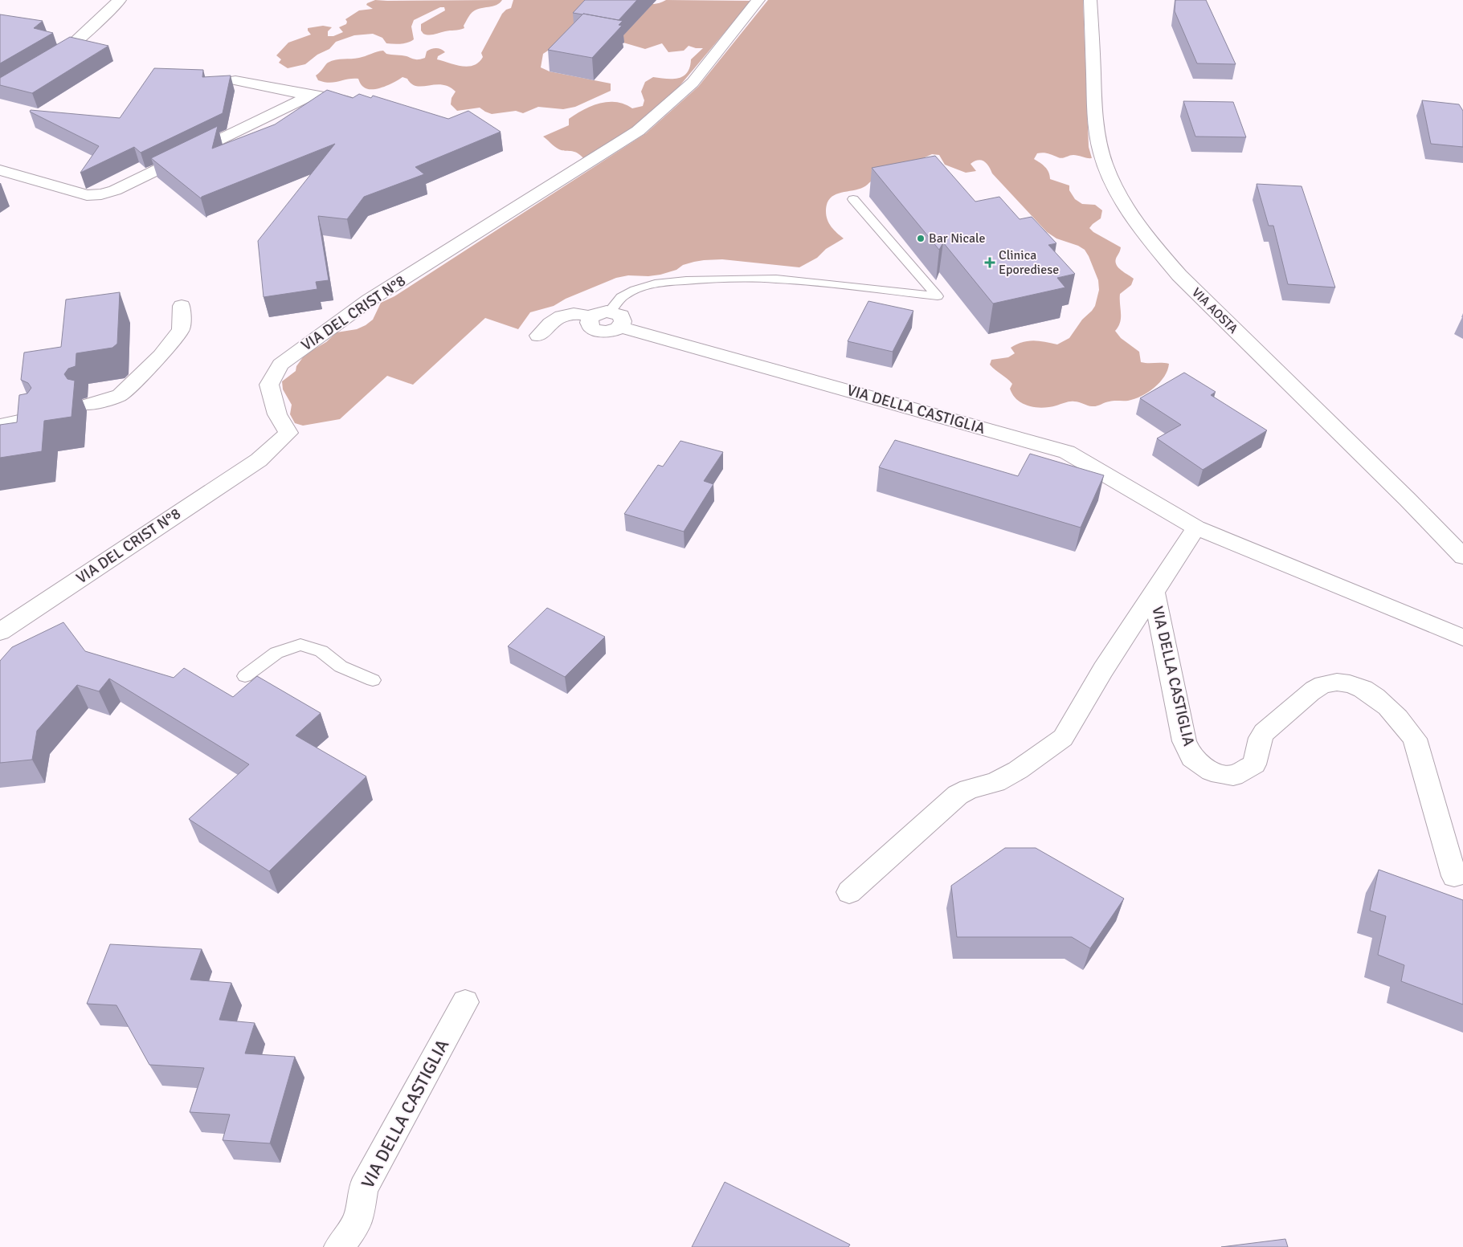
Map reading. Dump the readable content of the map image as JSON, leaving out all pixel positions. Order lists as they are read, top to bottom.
{
  "streets": {
    "street": ["VIA AOSTA", "VIA DEL CRIST N°8", "VIA DELLA CASTIGLIA"]
  },
  "places": {
    "other": ["Bar Nicale"],
    "health": ["Clinica Eporediese"]
  }
}
